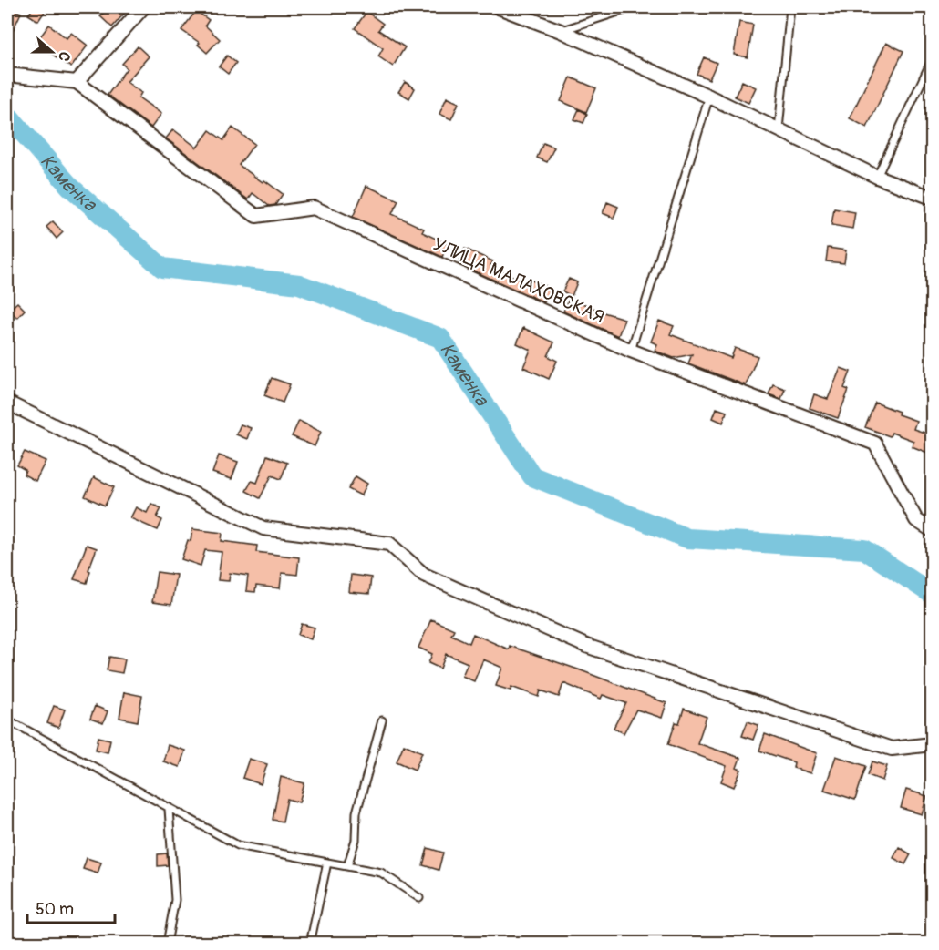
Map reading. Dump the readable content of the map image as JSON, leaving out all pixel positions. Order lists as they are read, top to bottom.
{
  "streets": {
    "street": ["УЛИЦА МАЛАХОВСКАЯ"]
  },
  "water": ["Каменка"],
  "scale_bar": "50 m",
  "north": "right"
}
